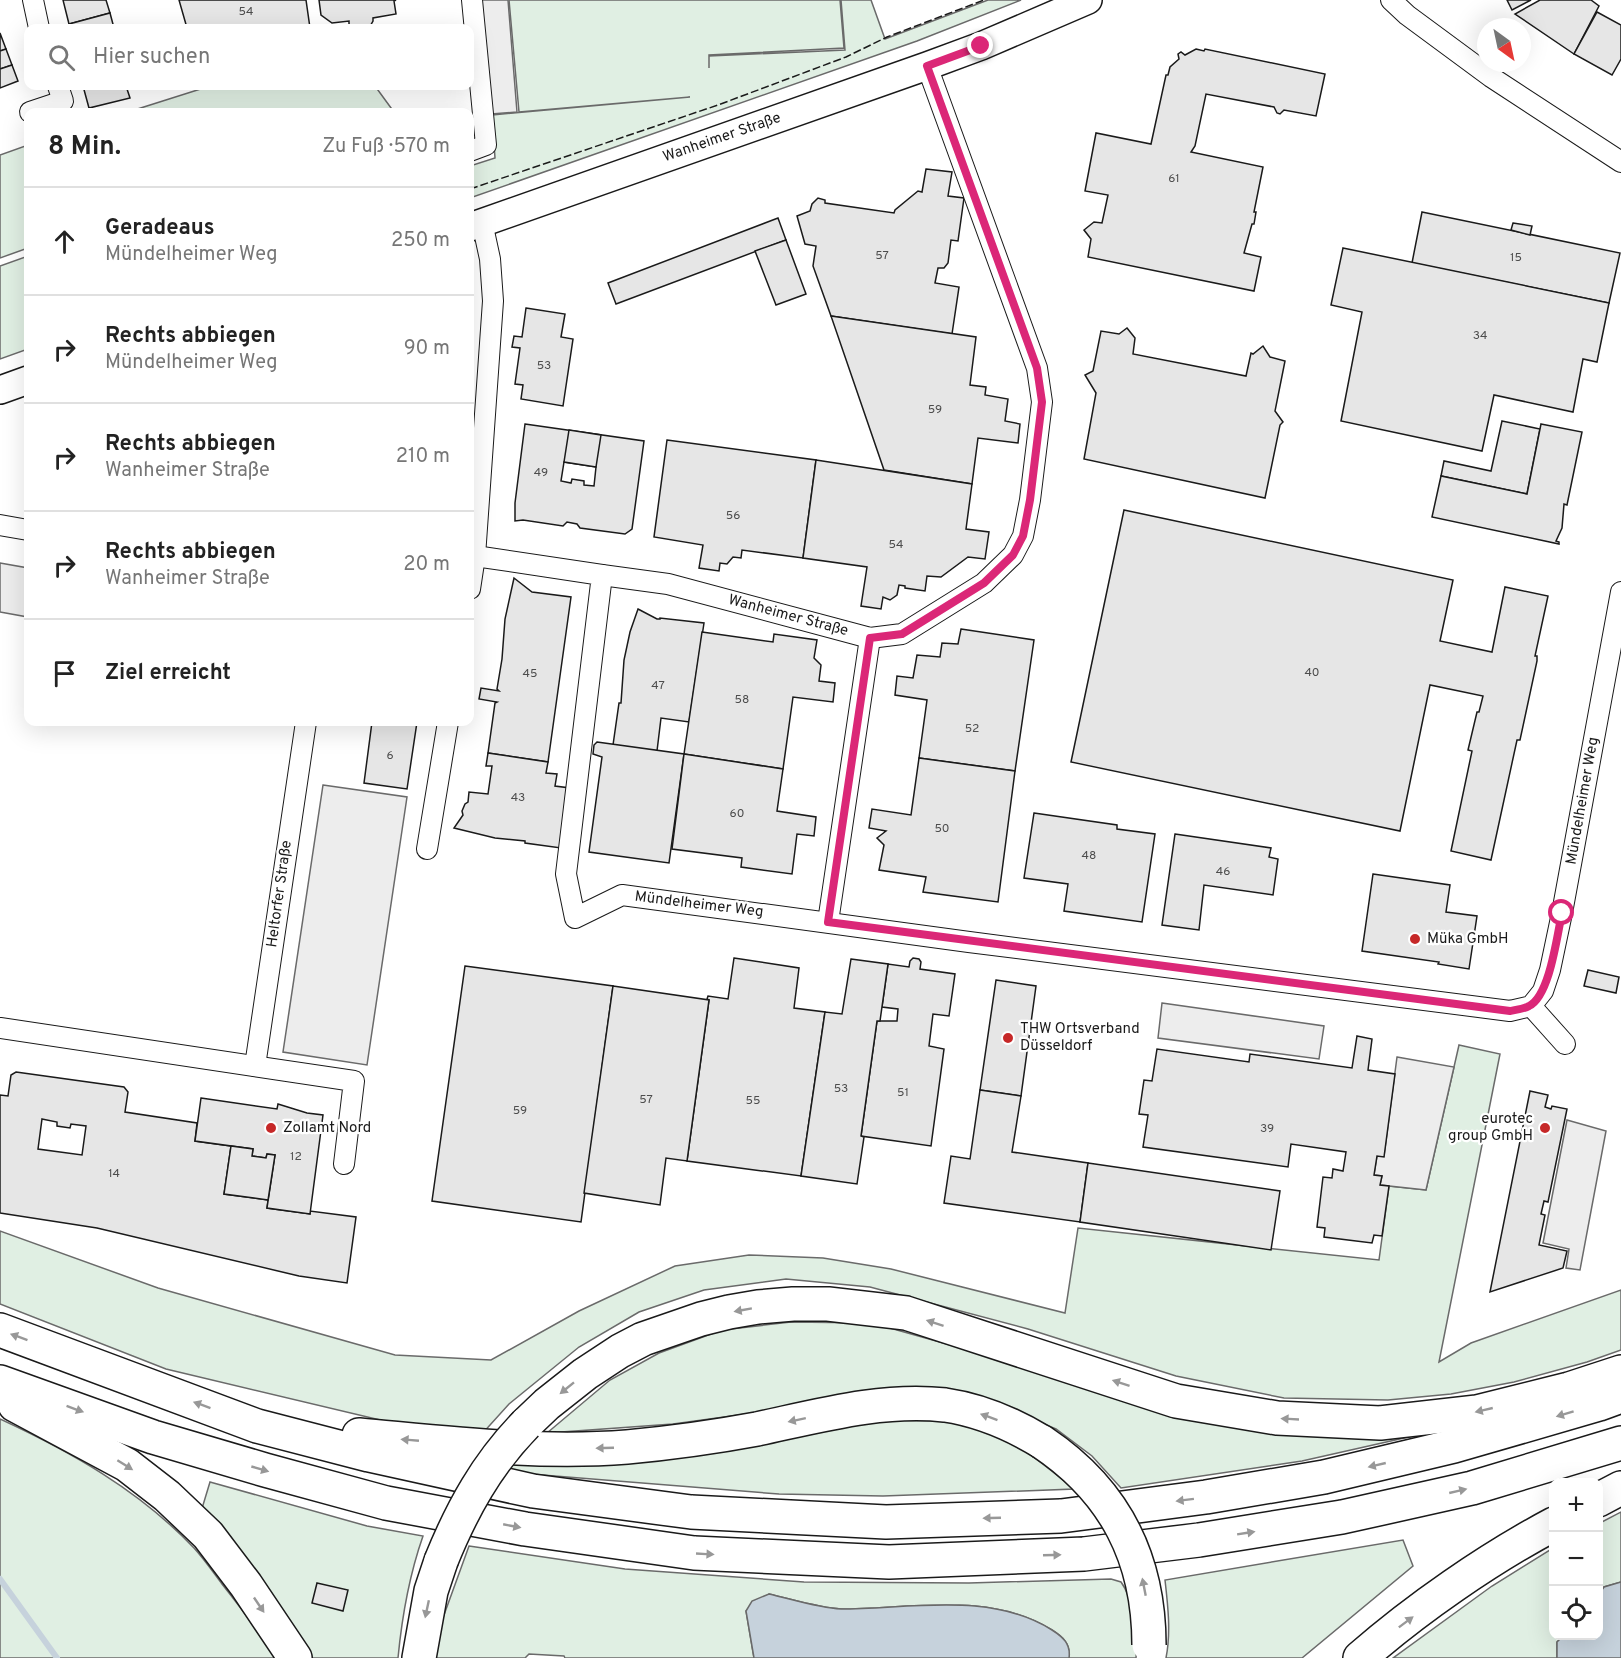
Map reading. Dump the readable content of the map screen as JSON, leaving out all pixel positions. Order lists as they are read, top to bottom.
{
  "streets": {
    "street": ["Wanheimer Straße", "Mündelheimer Weg", "Heltorfer Straße"]
  },
  "crossings": [
    ["Wanheimer Straße", "Mündelheimer Weg"]
  ],
  "places": [
    "Müka GmbH",
    "THW Ortsverband Düsseldorf",
    "Zollamt Nord",
    "eurotec group GmbH"
  ],
  "house_numbers": [
    "54",
    "61",
    "57",
    "15",
    "34",
    "53",
    "59",
    "49",
    "56",
    "54",
    "40",
    "45",
    "47",
    "58",
    "52",
    "6",
    "43",
    "60",
    "50",
    "48",
    "46",
    "53",
    "51",
    "57",
    "55",
    "59",
    "39",
    "12",
    "14"
  ],
  "north": "bottom right",
  "page": {
    "search": "Hier suchen",
    "heading": ["8 Min.", "Zu Fuß · 570 m"],
    "list": [
      ["Geradeaus", "Mündelheimer Weg", "250 m"],
      ["Rechts abbiegen", "Mündelheimer Weg", "90 m"],
      ["Rechts abbiegen", "Wanheimer Straße", "210 m"],
      ["Rechts abbiegen", "Wanheimer Straße", "20 m"],
      "Ziel erreicht"
    ],
    "map_buttons": ["+", "−"]
  }
}
